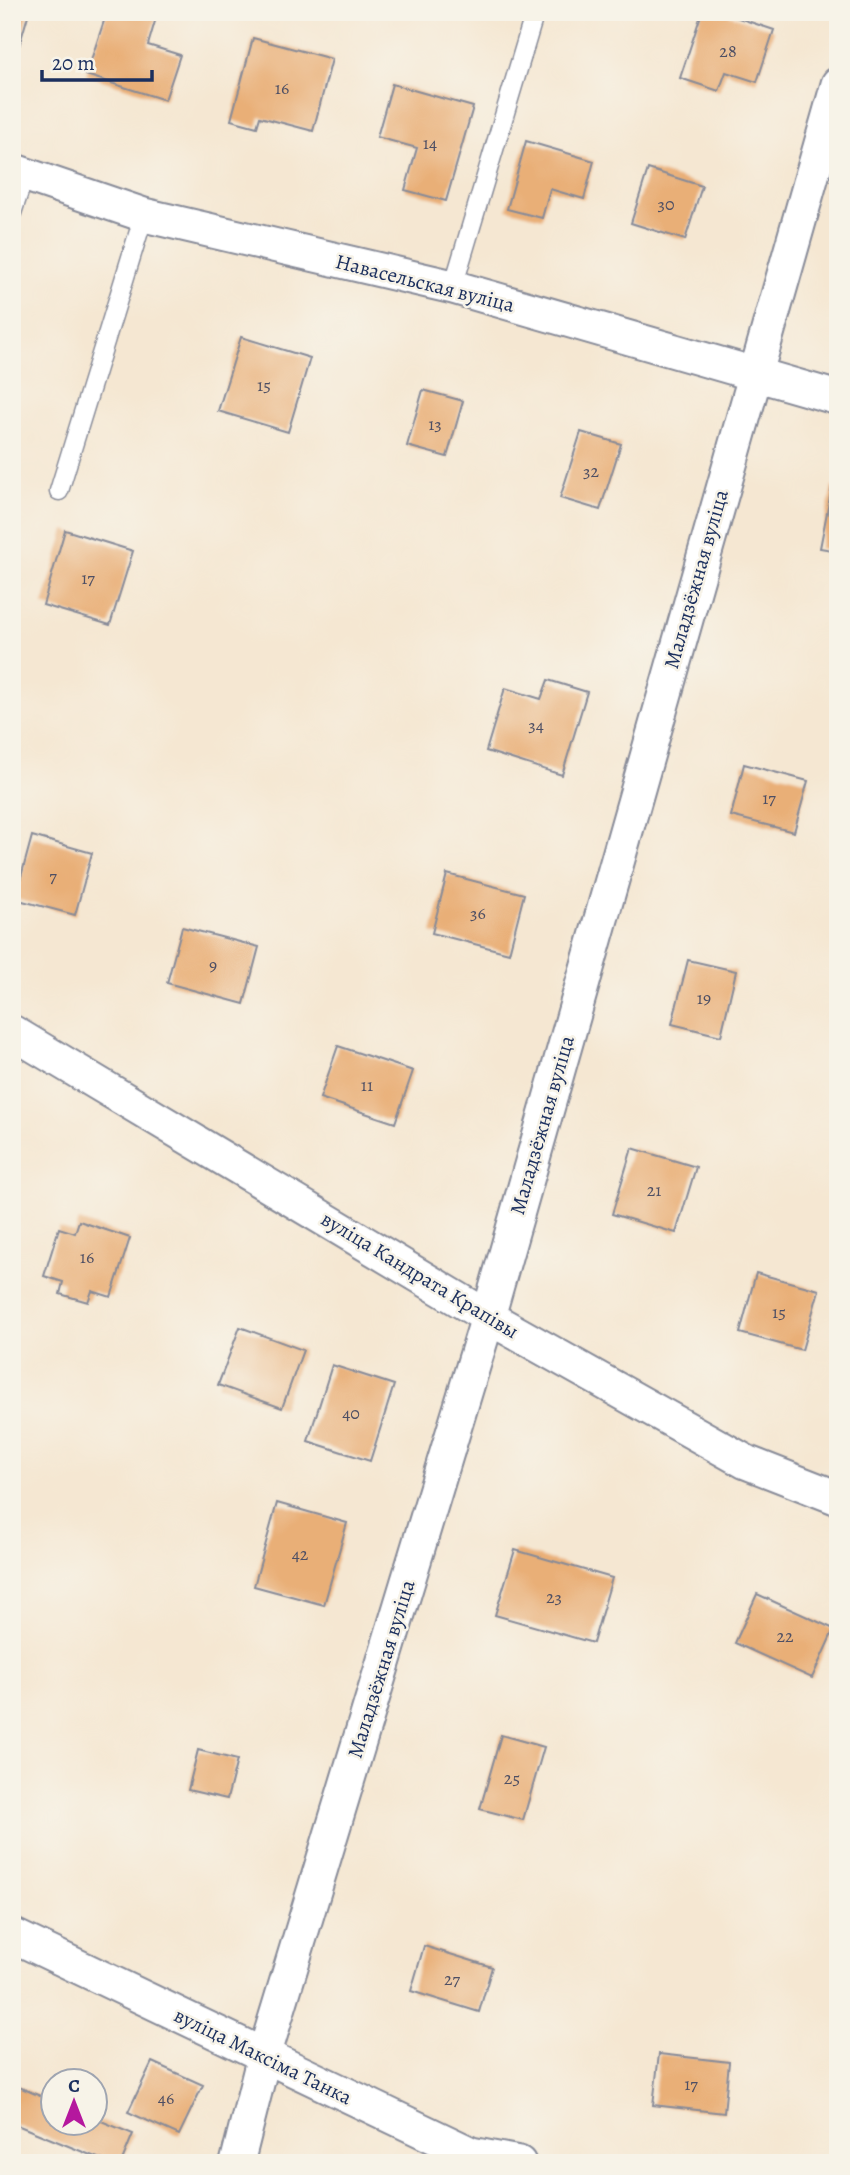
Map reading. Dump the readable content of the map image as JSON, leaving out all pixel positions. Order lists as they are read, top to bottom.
{
  "streets": {
    "street": [
      "Навасельская вуліца",
      "Маладзёжная вуліца",
      "вуліца Кандрата Крапівы",
      "вуліца Максіма Танка"
    ]
  },
  "crossings": [
    ["Навасельская вуліца", "Маладзёжная вуліца"],
    ["Маладзёжная вуліца", "вуліца Кандрата Крапівы"],
    ["Маладзёжная вуліца", "вуліца Максіма Танка"]
  ],
  "house_numbers": [
    "28",
    "16",
    "14",
    "30",
    "15",
    "13",
    "32",
    "17",
    "34",
    "17",
    "7",
    "36",
    "9",
    "19",
    "11",
    "21",
    "16",
    "15",
    "40",
    "42",
    "23",
    "22",
    "25",
    "27",
    "17",
    "46"
  ],
  "scale_bar": "20 m",
  "north": "top"
}
